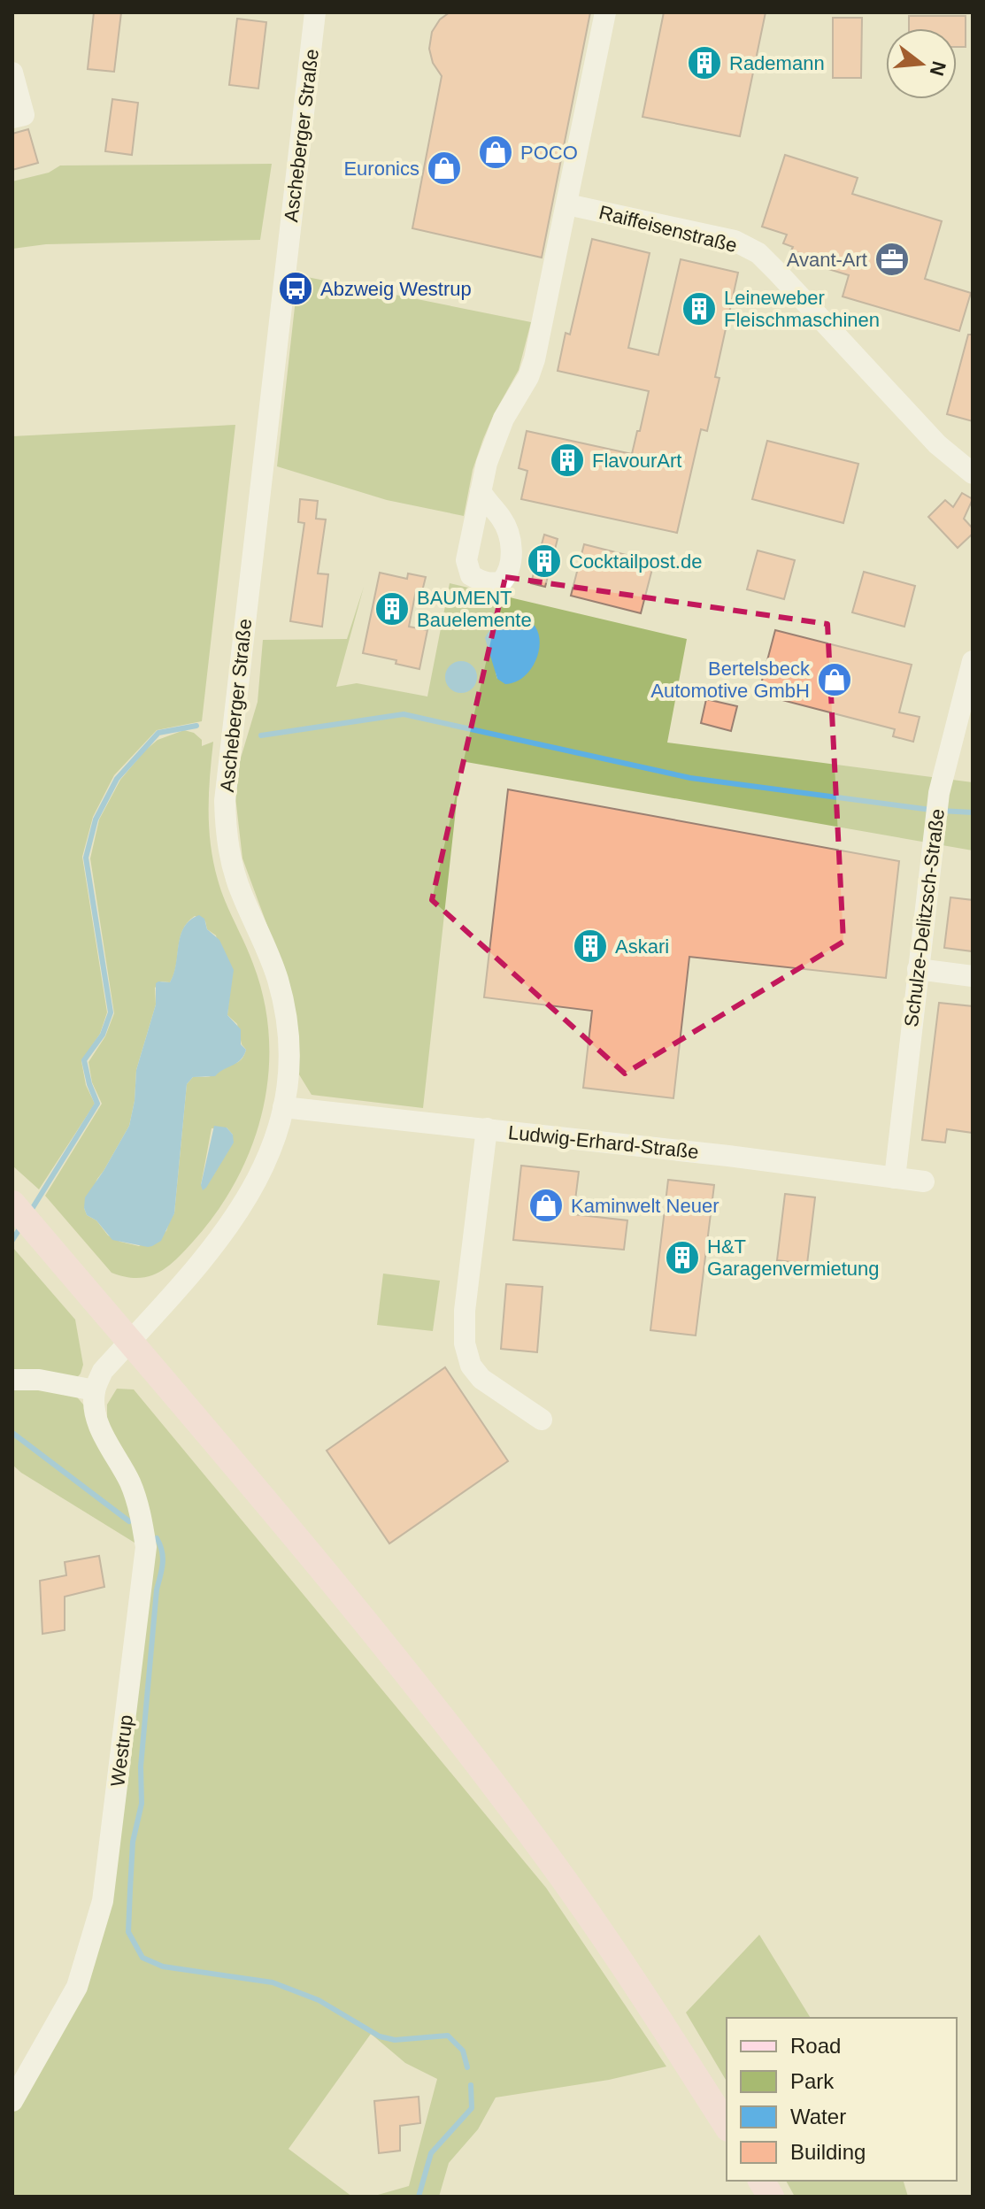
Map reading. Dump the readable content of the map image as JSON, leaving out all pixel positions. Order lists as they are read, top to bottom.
{
  "streets": {
    "street": [
      "Ascheberger Straße",
      "Raiffeisenstraße",
      "Schulze-Delitzsch-Straße",
      "Ludwig-Erhard-Straße",
      "Westrup"
    ]
  },
  "crossings": [
    ["Ascheberger Straße", "Ludwig-Erhard-Straße"],
    ["Schulze-Delitzsch-Straße", "Ludwig-Erhard-Straße"]
  ],
  "places": {
    "building": [
      "Rademann",
      "Leineweber Fleischmaschinen",
      "FlavourArt",
      "Cocktailpost.de",
      "BAUMENT Bauelemente",
      "Askari",
      "H&T Garagenvermietung"
    ],
    "shop": [
      "POCO",
      "Euronics",
      "Bertelsbeck Automotive GmbH",
      "Kaminwelt Neuer"
    ],
    "office": ["Avant-Art"],
    "bus stop": ["Abzweig Westrup"]
  },
  "legend": [
    "Road",
    "Park",
    "Water",
    "Building"
  ],
  "north": "right"
}
